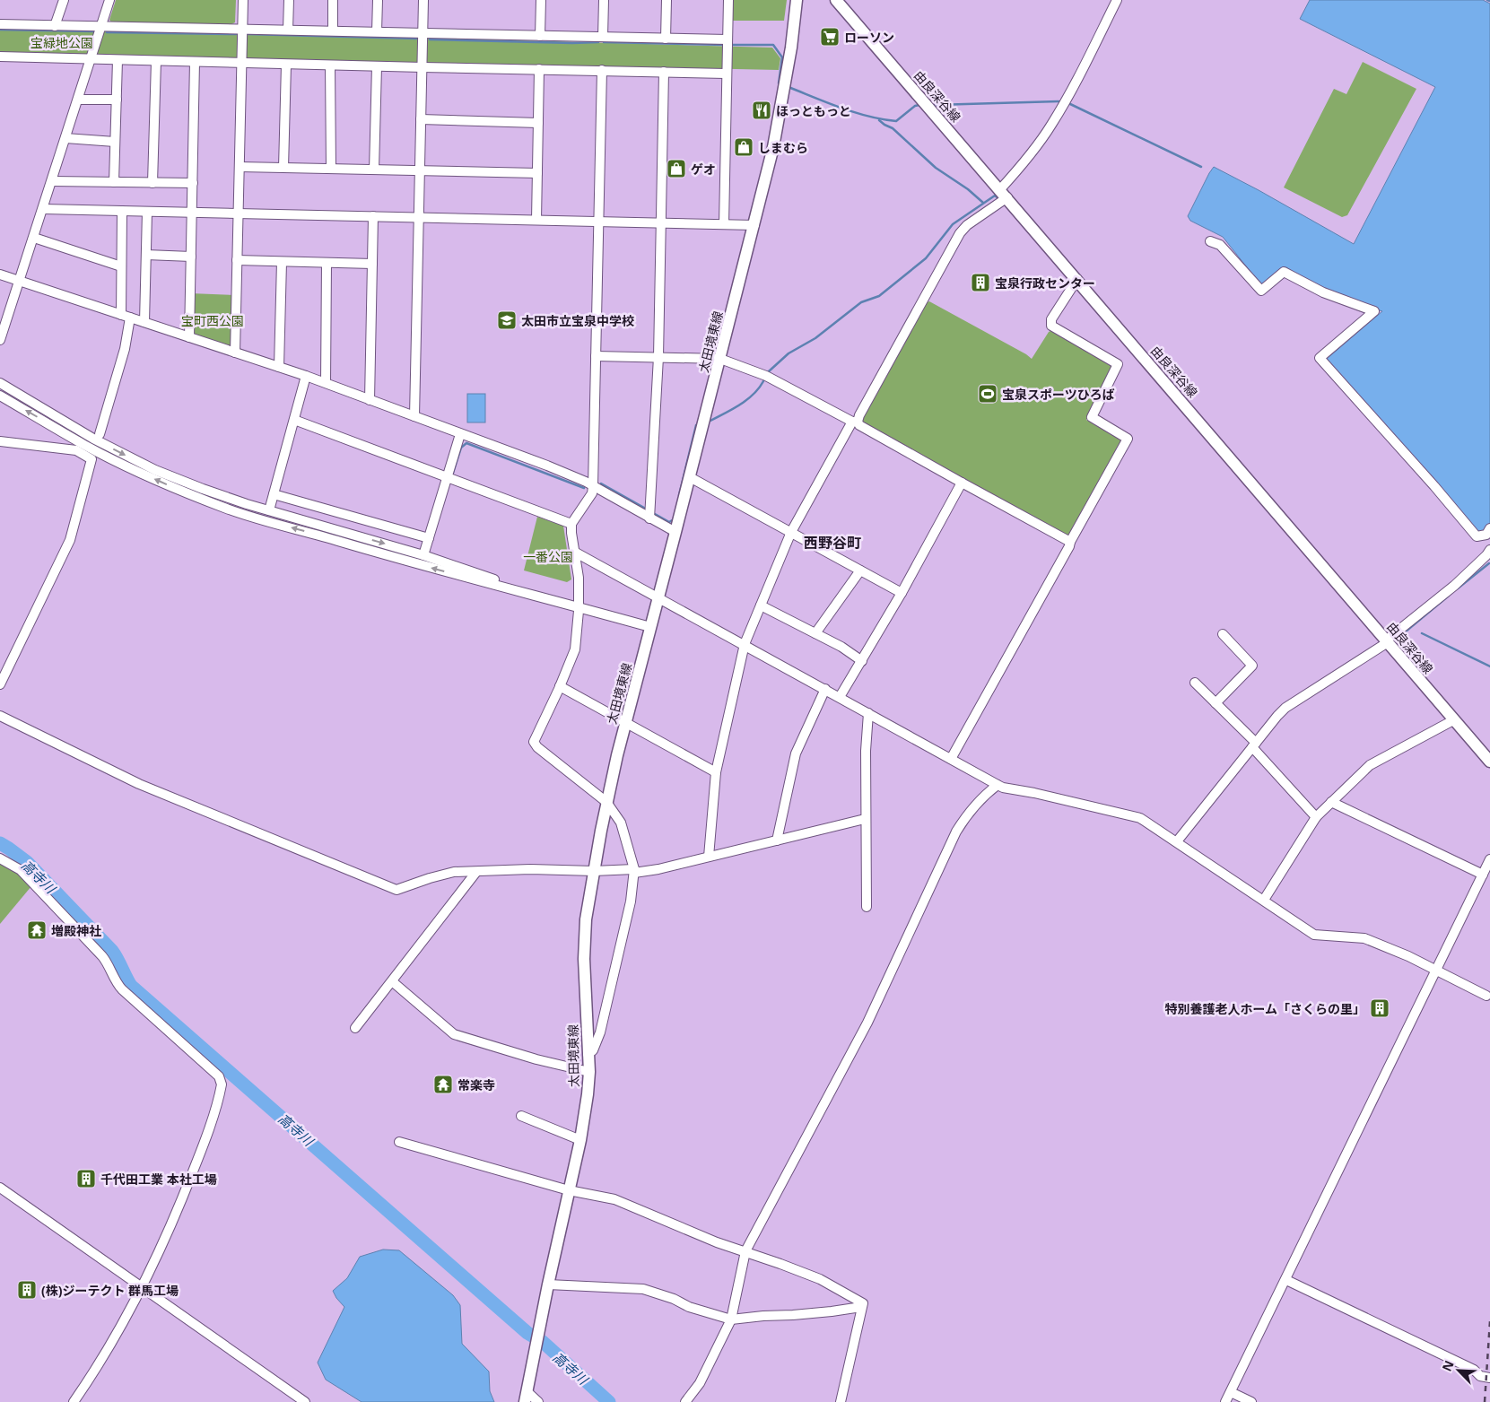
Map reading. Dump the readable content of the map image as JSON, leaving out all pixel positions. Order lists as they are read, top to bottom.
{
  "streets": {
    "main road": ["由良深谷線", "太田境東線"]
  },
  "districts": ["西野谷町"],
  "water": ["高寺川"],
  "parks": ["宝緑地公園", "宝町西公園", "一番公園"],
  "places": {
    "supermarket": ["ローソン"],
    "restaurant": ["ほっともっと"],
    "shop": ["しまむら", "ゲオ"],
    "building": [
      "宝泉行政センター",
      "特別養護老人ホーム「さくらの里」",
      "千代田工業 本社工場",
      "(株)ジーテクト 群馬工場"
    ],
    "school or university": ["太田市立宝泉中学校"],
    "sports": ["宝泉スポーツひろば"],
    "temple": ["増殿神社", "常楽寺"]
  },
  "north": "top left"
}
